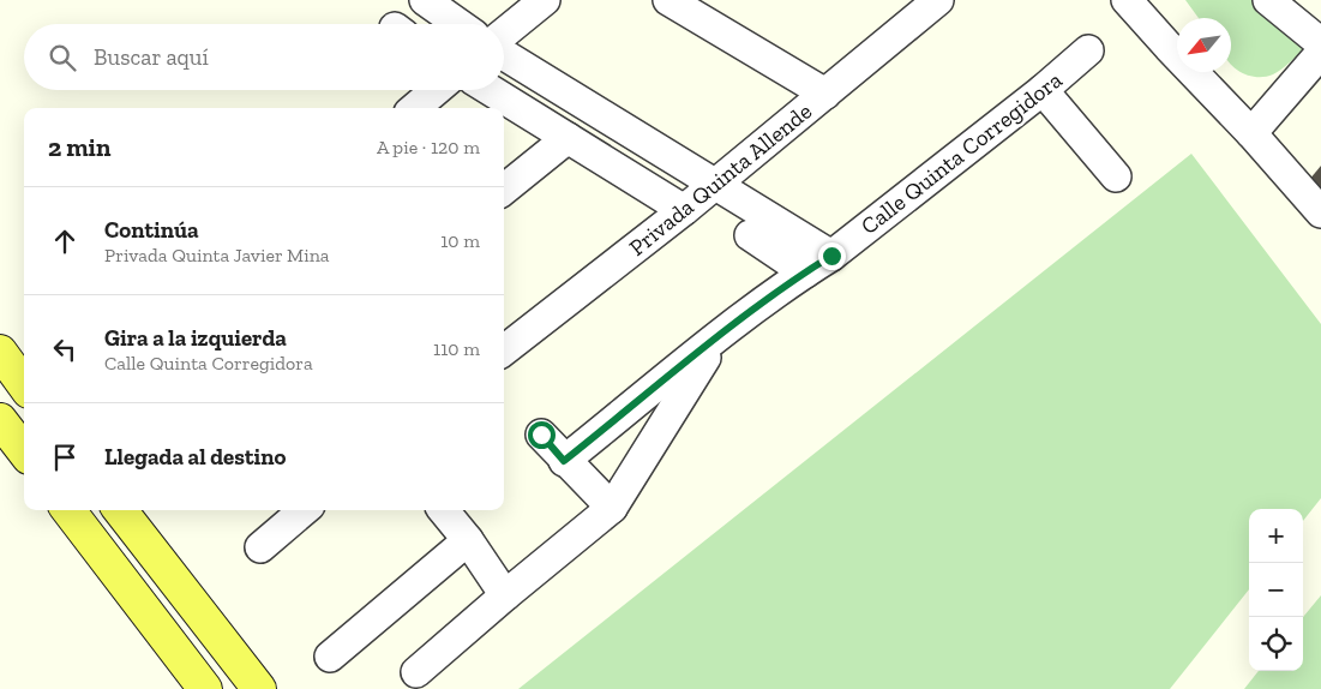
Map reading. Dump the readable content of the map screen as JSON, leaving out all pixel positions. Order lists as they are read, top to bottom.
{
  "streets": {
    "street": ["Calle Quinta Corregidora", "Privada Quinta Allende"]
  },
  "north": "bottom left",
  "page": {
    "search": "Buscar aquí",
    "heading": ["2 min", "A pie · 120 m"],
    "list": [
      ["Continúa", "Privada Quinta Javier Mina", "10 m"],
      ["Gira a la izquierda", "Calle Quinta Corregidora", "110 m"],
      "Llegada al destino"
    ],
    "map_buttons": ["+", "−"]
  }
}
